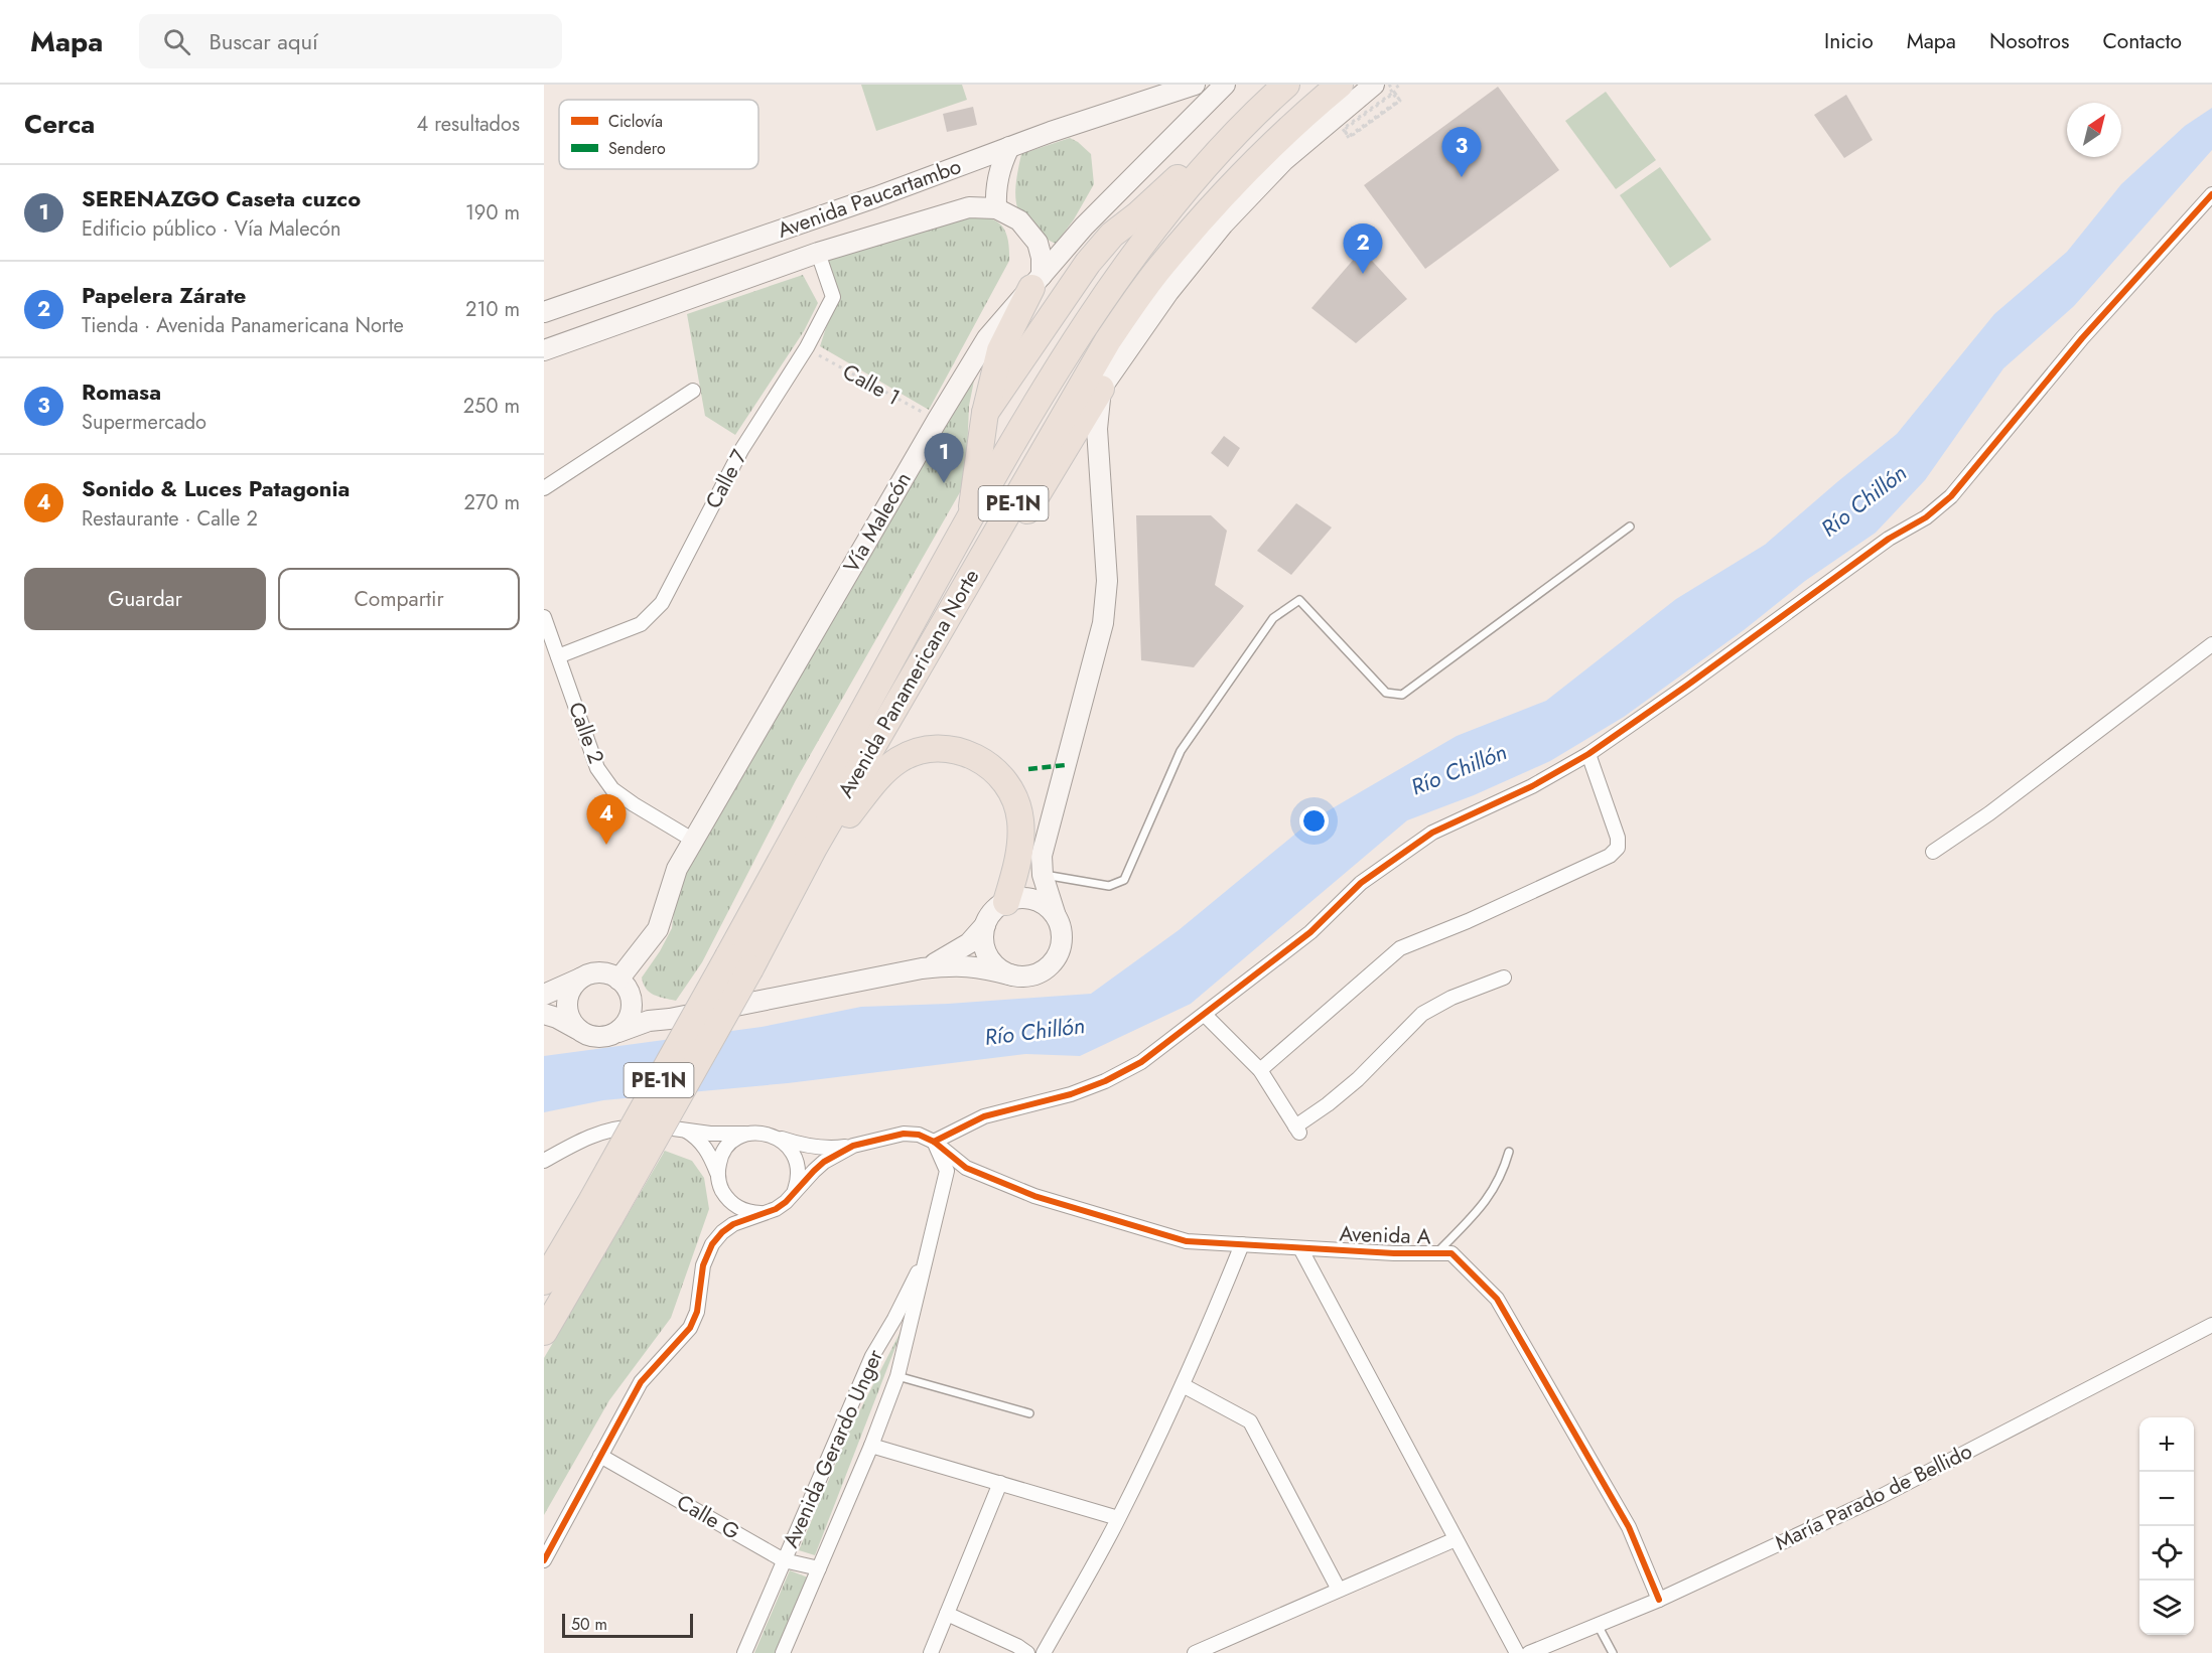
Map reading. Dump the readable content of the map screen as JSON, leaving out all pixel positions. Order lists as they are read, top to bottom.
{
  "streets": {
    "highway": ["PE-1N", "Avenida Panamericana Norte"],
    "main road": ["Avenida Paucartambo", "Vía Malecón"],
    "street": [
      "Calle 7",
      "Calle 2",
      "Avenida A",
      "Avenida Gerardo Unger",
      "María Parado de Bellido",
      "Calle G"
    ],
    "path": ["Calle 1"]
  },
  "crossings": [
    ["Avenida Paucartambo", "Calle 7"],
    ["Calle 1", "Calle 7"],
    ["Calle 1", "Vía Malecón"],
    ["Calle 7", "Calle 2"],
    ["Vía Malecón", "Calle 2"],
    ["Avenida A", "Avenida Gerardo Unger"],
    ["Avenida A", "María Parado de Bellido"],
    ["Avenida Gerardo Unger", "Calle G"]
  ],
  "water": ["Río Chillón"],
  "legend": ["Ciclovía", "Sendero"],
  "scale_bar": "50 m",
  "north": "top right",
  "page": {
    "header": "Mapa",
    "search": "Buscar aquí",
    "nav": [
      "Inicio",
      "Mapa",
      "Nosotros",
      "Contacto"
    ],
    "heading": ["Cerca", "4 resultados"],
    "pins": [
      "3",
      "2",
      "1",
      "4"
    ],
    "list": [
      {
        "mark": "1",
        "name": "SERENAZGO Caseta cuzco",
        "note": "Edificio público · Vía Malecón",
        "value": "190 m"
      },
      {
        "mark": "2",
        "name": "Papelera Zárate",
        "note": "Tienda · Avenida Panamericana Norte",
        "value": "210 m"
      },
      {
        "mark": "3",
        "name": "Romasa",
        "note": "Supermercado",
        "value": "250 m"
      },
      {
        "mark": "4",
        "name": "Sonido & Luces Patagonia",
        "note": "Restaurante · Calle 2",
        "value": "270 m"
      }
    ],
    "buttons": ["Guardar", "Compartir"],
    "map_buttons": ["+", "−"],
    "scale": "50 m"
  }
}
